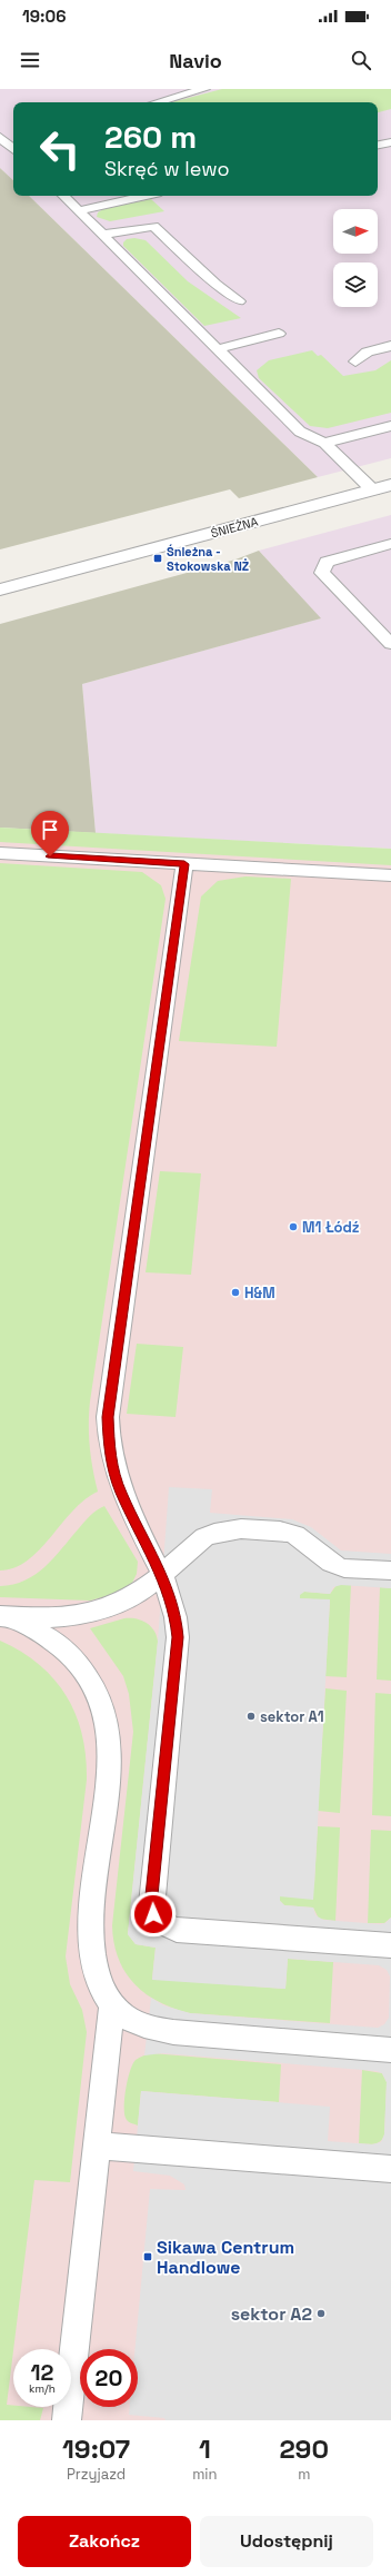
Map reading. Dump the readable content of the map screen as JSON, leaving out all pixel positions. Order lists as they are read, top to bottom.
{
  "streets": {
    "street": ["ŚNIEŻNA"]
  },
  "places": {
    "transit": ["Śnieżna - Stokowska NŻ", "Sikawa Centrum Handlowe"],
    "other": [
      "M1 Łódź",
      "H&M",
      "sektor A1",
      "sektor A2"
    ]
  },
  "north": "right",
  "page": {
    "status": "19:06",
    "header": "Navio",
    "turn": ["260 m", "Skręć w lewo"],
    "speed": "12 km/h",
    "limit": "20",
    "eta": [
      "19:07",
      "Przyjazd",
      "1",
      "min",
      "290",
      "m"
    ],
    "buttons": ["Zakończ", "Udostępnij"]
  }
}
